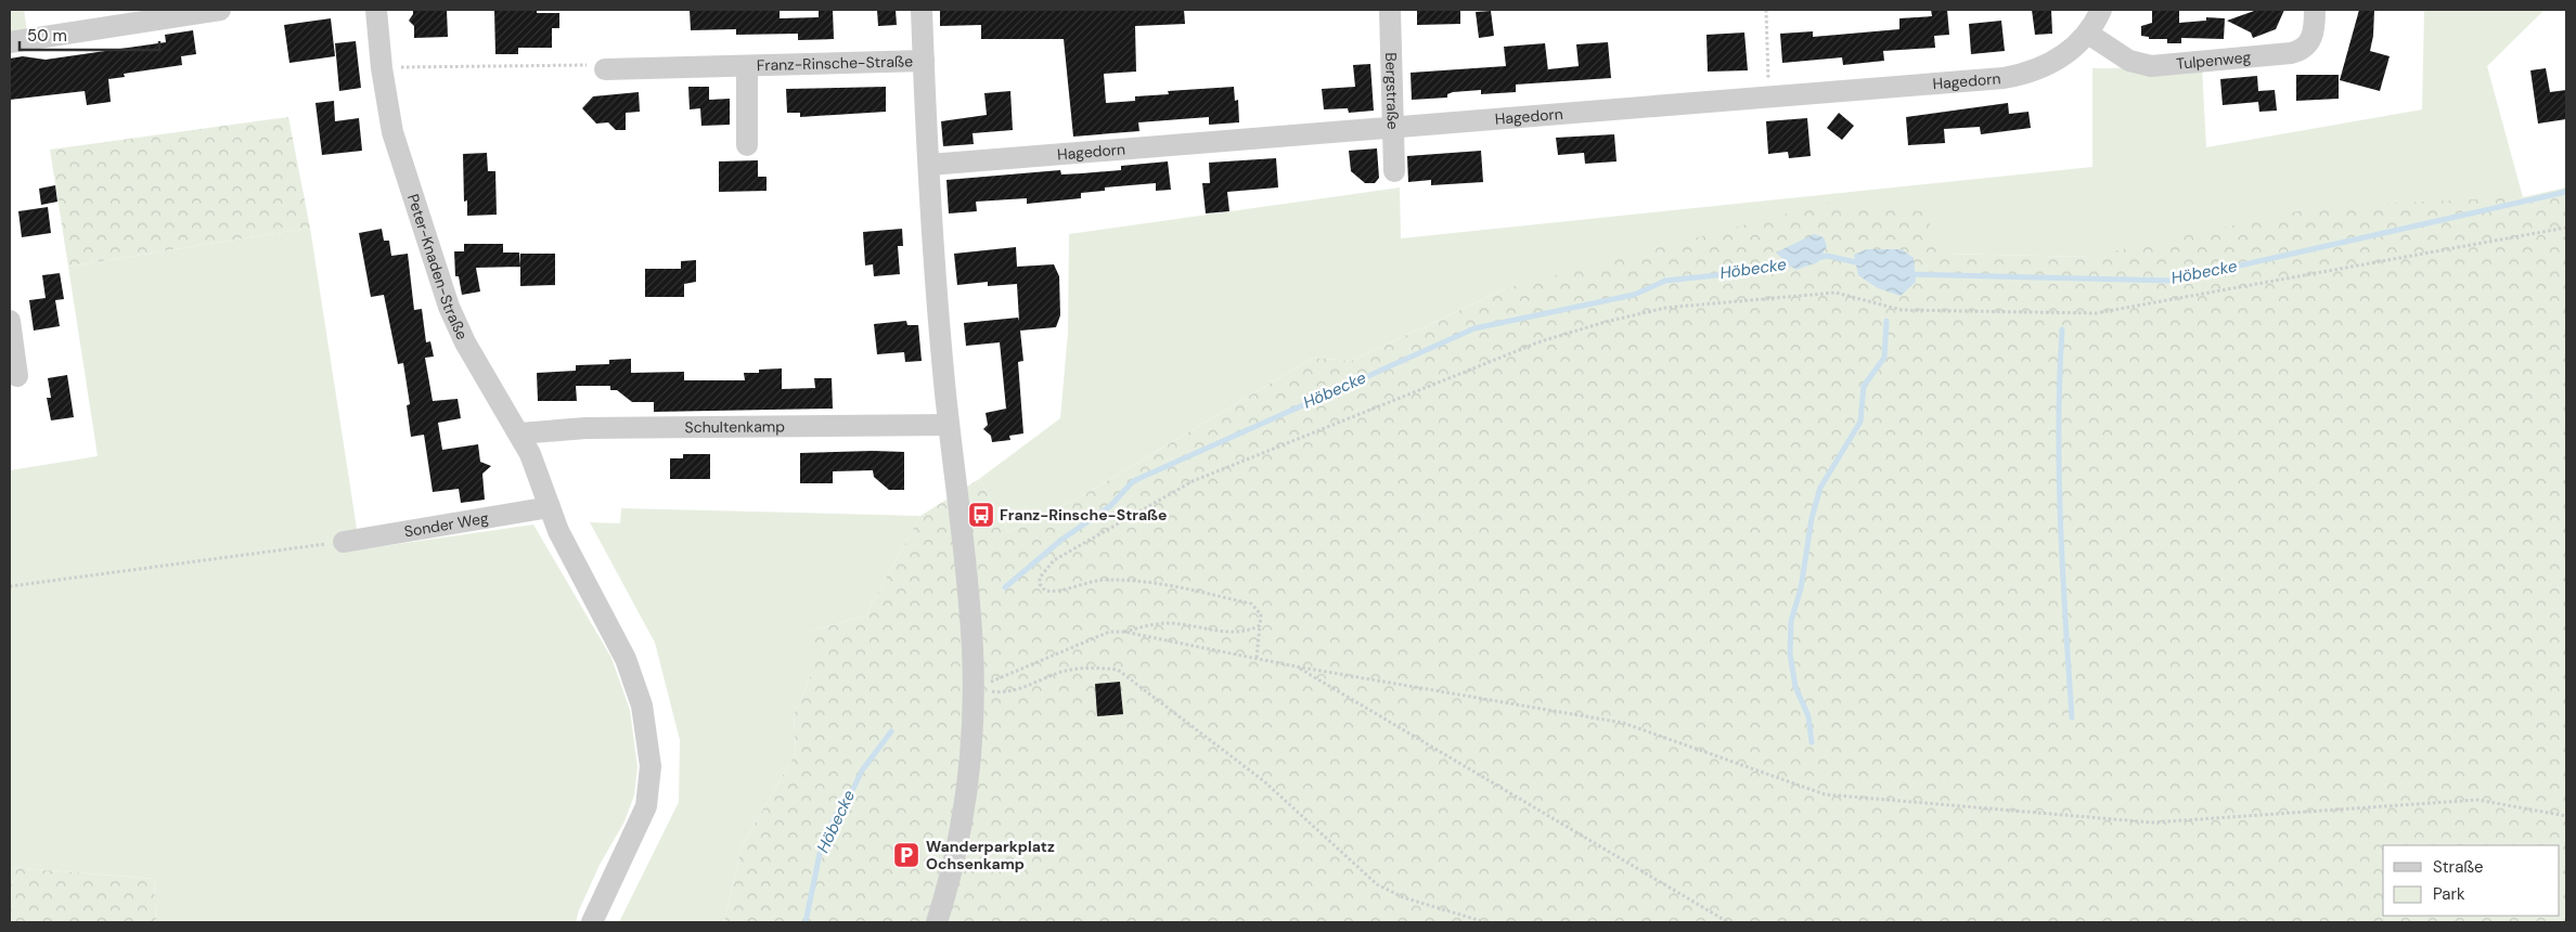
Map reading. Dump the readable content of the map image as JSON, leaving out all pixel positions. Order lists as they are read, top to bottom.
{
  "streets": {
    "street": [
      "Tulpenweg",
      "Franz-Rinsche-Straße",
      "Hagedorn",
      "Bergstraße",
      "Peter-Knaden-Straße",
      "Schultenkamp",
      "Sonder Weg"
    ]
  },
  "crossings": [
    ["Tulpenweg", "Hagedorn"],
    ["Franz-Rinsche-Straße", "Hagedorn"],
    ["Franz-Rinsche-Straße", "Schultenkamp"],
    ["Hagedorn", "Bergstraße"],
    ["Peter-Knaden-Straße", "Schultenkamp"],
    ["Peter-Knaden-Straße", "Sonder Weg"]
  ],
  "water": ["Höbecke"],
  "places": {
    "bus stop": ["Franz-Rinsche-Straße"],
    "parking": ["Wanderparkplatz Ochsenkamp"]
  },
  "legend": ["Straße", "Park"],
  "scale_bar": "50 m"
}
